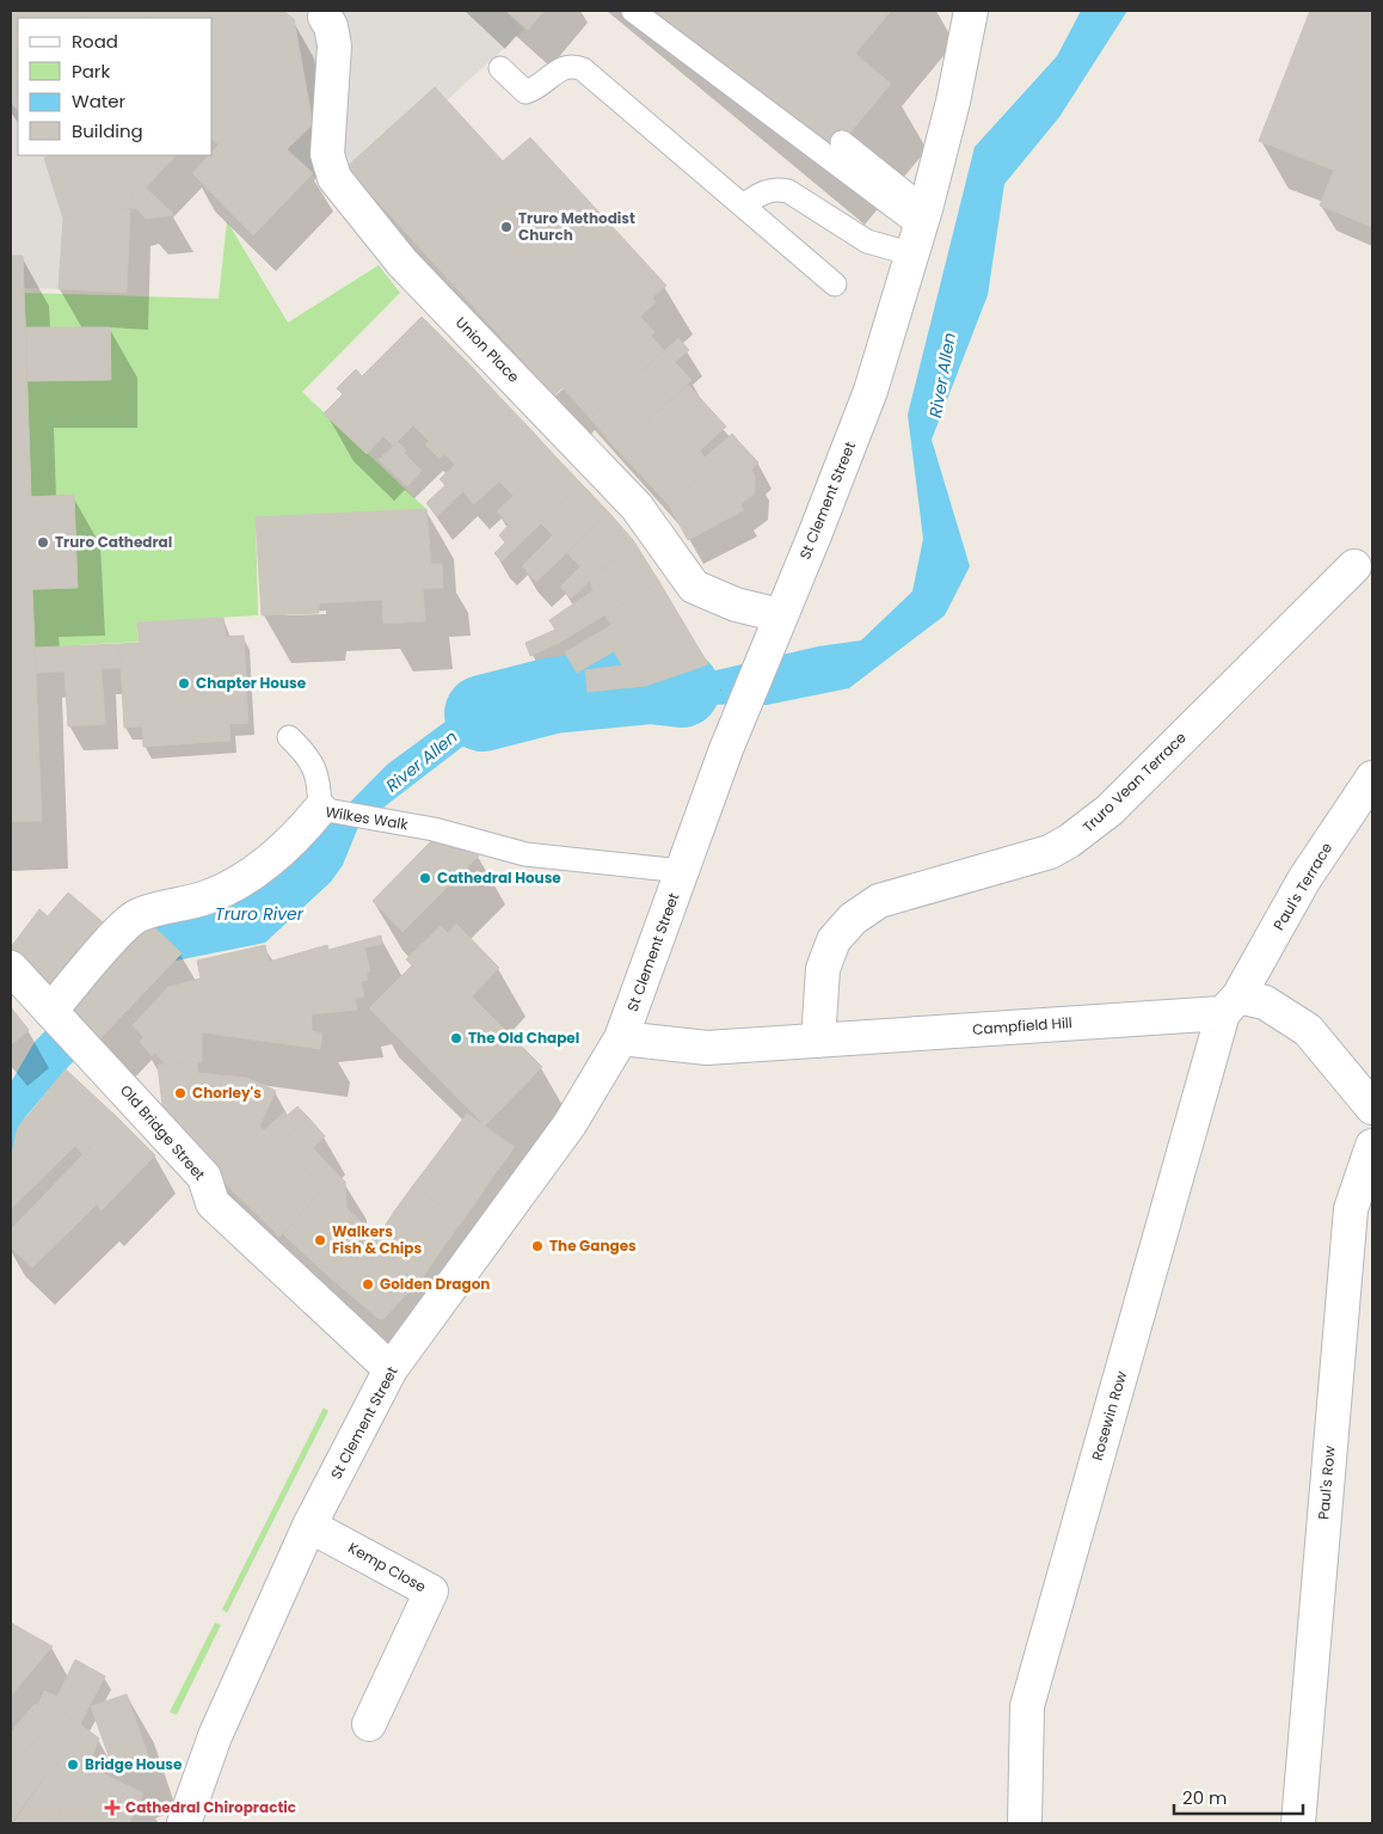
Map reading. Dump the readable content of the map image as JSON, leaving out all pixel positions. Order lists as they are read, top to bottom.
{
  "streets": {
    "street": [
      "Union Place",
      "St Clement Street",
      "Truro Vean Terrace",
      "Wilkes Walk",
      "Paul's Terrace",
      "Campfield Hill",
      "Old Bridge Street",
      "Rosewin Row",
      "Paul's Row",
      "Kemp Close"
    ]
  },
  "crossings": [
    ["Union Place", "St Clement Street"],
    ["St Clement Street", "Wilkes Walk"],
    ["St Clement Street", "Campfield Hill"],
    ["St Clement Street", "Old Bridge Street"],
    ["St Clement Street", "Kemp Close"],
    ["Truro Vean Terrace", "Campfield Hill"],
    ["Wilkes Walk", "Old Bridge Street"],
    ["Paul's Terrace", "Campfield Hill"],
    ["Paul's Terrace", "Rosewin Row"],
    ["Campfield Hill", "Rosewin Row"]
  ],
  "water": ["River Allen", "Truro River"],
  "places": {
    "other": [
      "Truro Methodist Church",
      "Truro Cathedral",
      "Chapter House",
      "Cathedral House",
      "The Old Chapel",
      "Chorley's",
      "Walkers Fish & Chips",
      "The Ganges",
      "Golden Dragon",
      "Bridge House"
    ],
    "health": ["Cathedral Chiropractic"]
  },
  "legend": [
    "Road",
    "Park",
    "Water",
    "Building"
  ],
  "scale_bar": "20 m"
}
